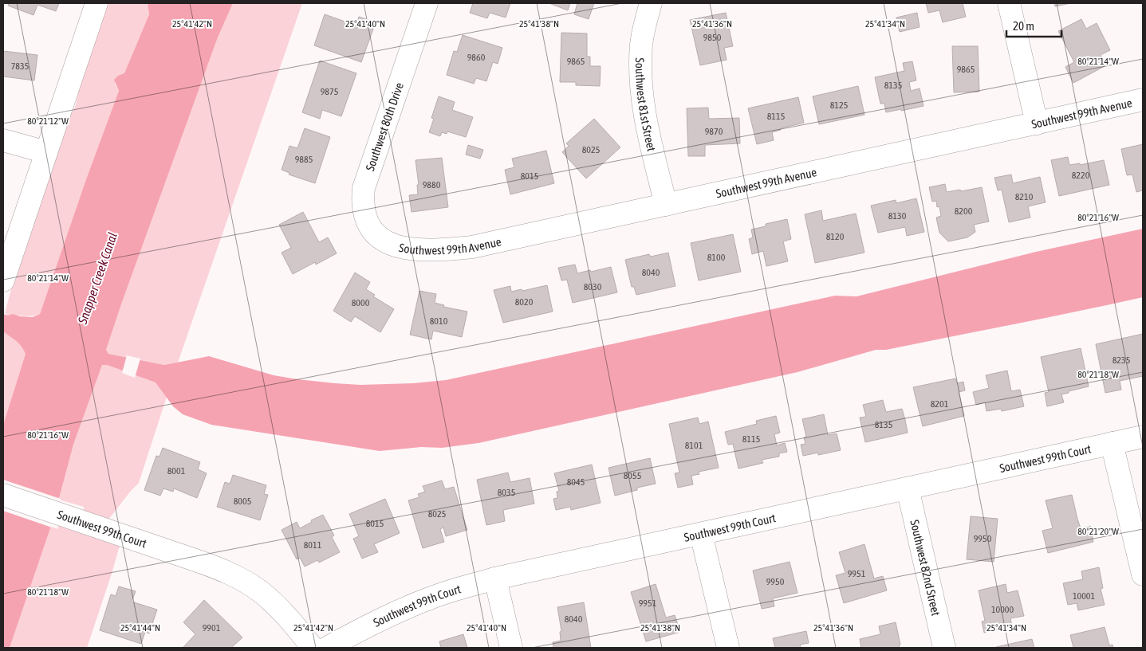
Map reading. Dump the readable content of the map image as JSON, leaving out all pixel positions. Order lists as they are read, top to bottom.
{
  "streets": {
    "street": [
      "Southwest 81st Street",
      "Southwest 99th Avenue",
      "Southwest 80th Drive",
      "Southwest 99th Court",
      "Southwest 82nd Street"
    ]
  },
  "crossings": [
    ["Southwest 81st Street", "Southwest 99th Avenue"],
    ["Southwest 99th Avenue", "Southwest 80th Drive"],
    ["Southwest 99th Court", "Southwest 82nd Street"]
  ],
  "water": ["Snapper Creek Canal"],
  "house_numbers": [
    "9850",
    "9860",
    "9865",
    "7835",
    "9865",
    "8135",
    "9875",
    "8125",
    "8115",
    "9870",
    "8025",
    "9885",
    "8220",
    "8015",
    "9880",
    "8210",
    "8200",
    "8130",
    "8120",
    "8100",
    "8040",
    "8030",
    "8020",
    "8000",
    "8010",
    "8235",
    "8201",
    "8135",
    "8115",
    "8101",
    "8001",
    "8055",
    "8045",
    "8035",
    "8005",
    "8025",
    "8015",
    "9950",
    "8011",
    "9951",
    "9950",
    "10001",
    "9951",
    "10000",
    "8040",
    "9901"
  ],
  "scale_bar": "20 m",
  "coordinates": [
    "25°41'42\"N",
    "25°41'40\"N",
    "25°41'38\"N",
    "25°41'36\"N",
    "25°41'34\"N",
    "80°21'14\"W",
    "80°21'12\"W",
    "80°21'16\"W",
    "80°21'18\"W",
    "80°21'20\"W",
    "25°41'44\"N"
  ]
}
